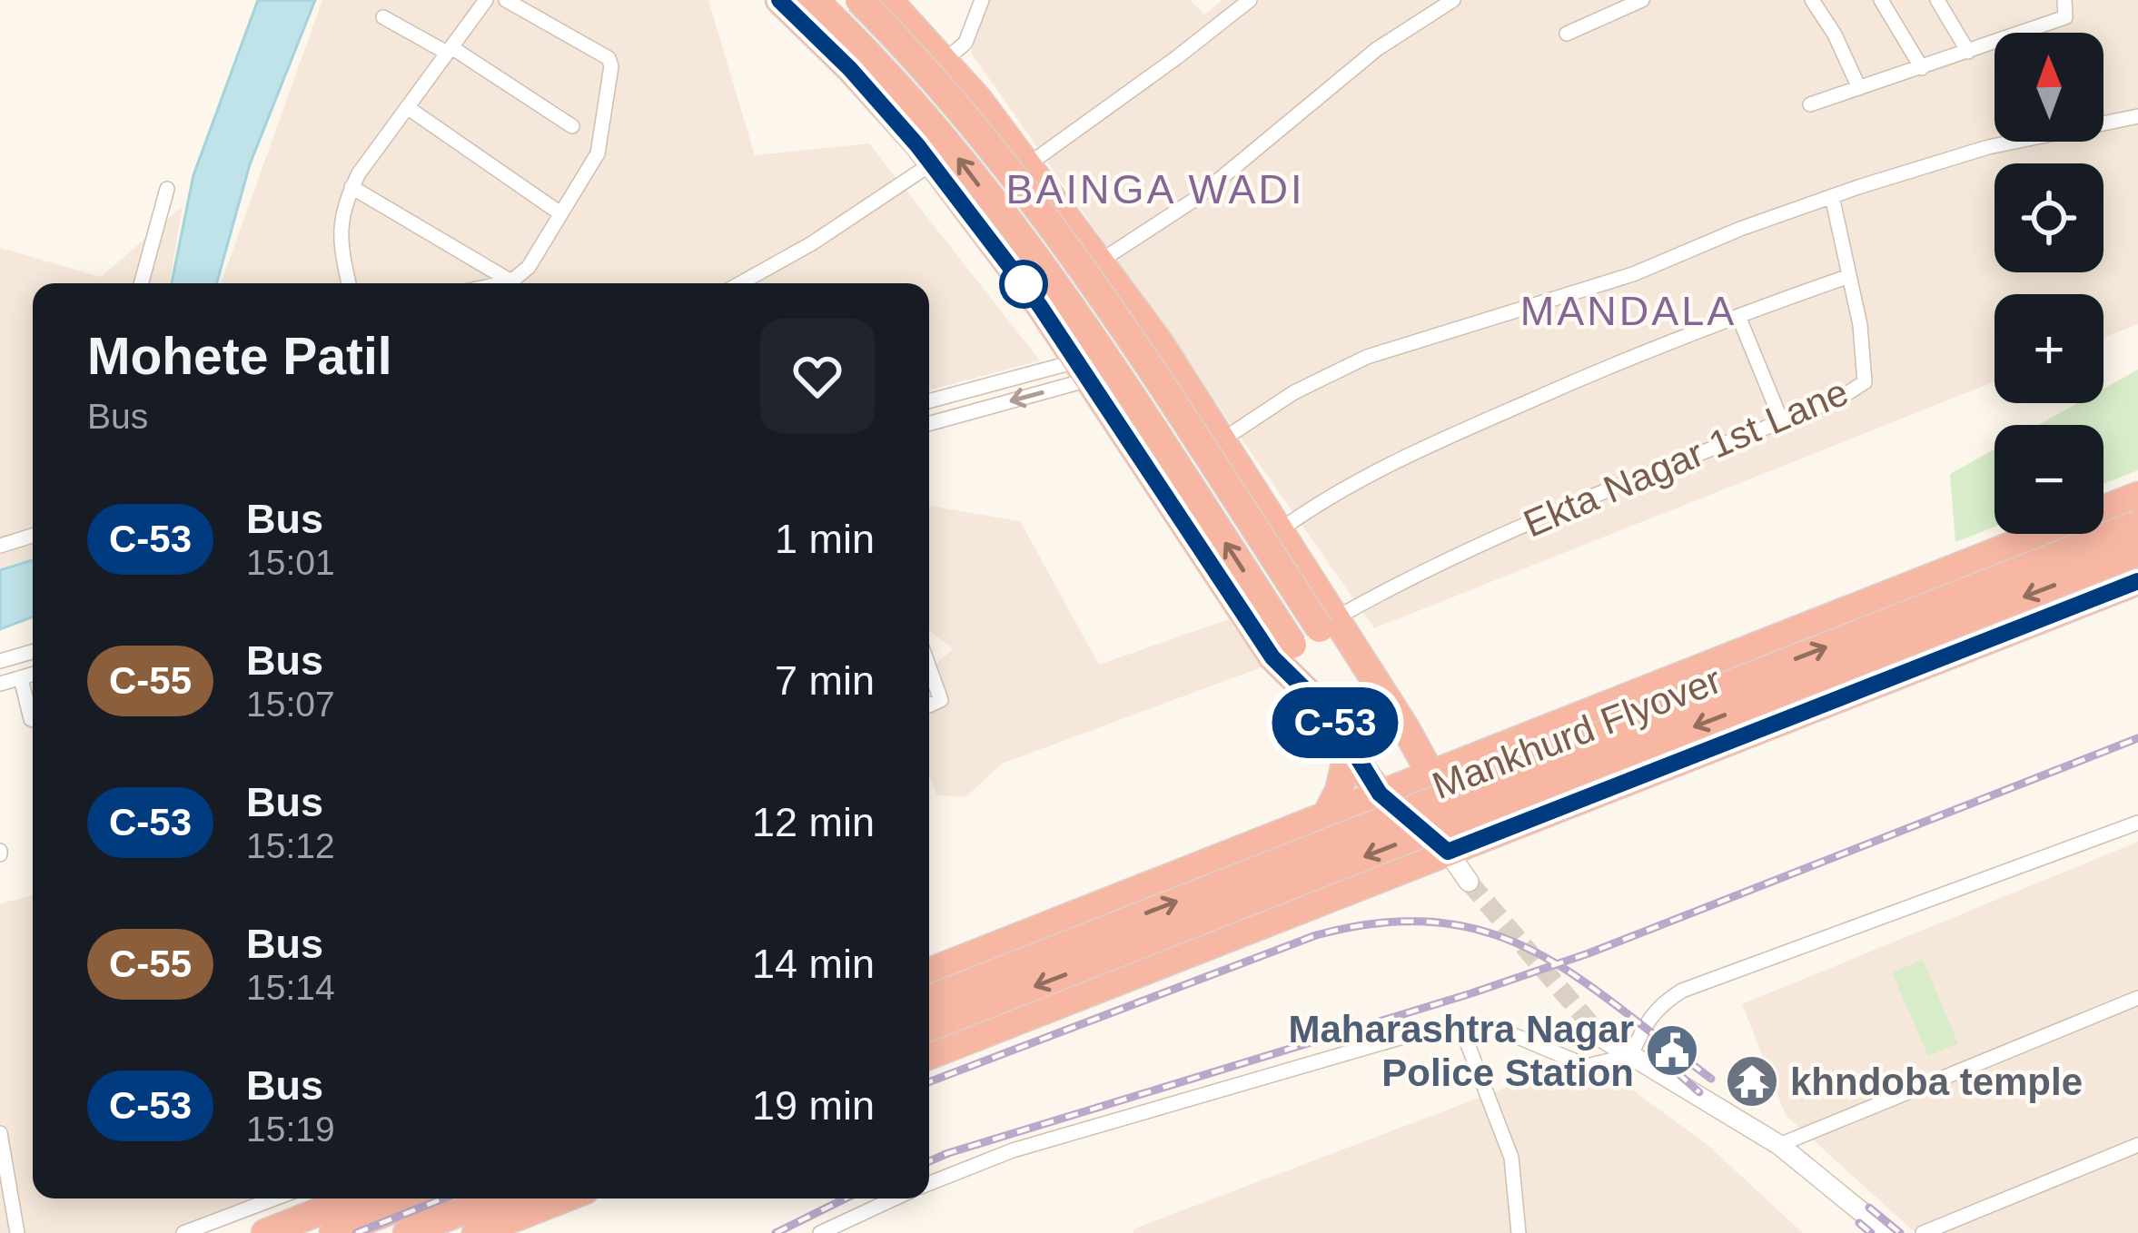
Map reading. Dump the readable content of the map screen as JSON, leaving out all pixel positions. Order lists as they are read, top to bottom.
{
  "streets": {
    "highway": ["Mankhurd Flyover"],
    "street": ["Ekta Nagar 1st Lane"]
  },
  "districts": ["BAINGA WADI", "MANDALA"],
  "places": {
    "public building": ["Maharashtra Nagar Police Station"],
    "temple": ["khndoba temple"]
  },
  "lines": ["bus line C-53"],
  "north": "top",
  "page": {
    "on_map": "C-53",
    "map_buttons": ["+", "−"],
    "heading": ["Mohete Patil", "Bus"],
    "list": [
      {
        "mark": "C-53",
        "name": "Bus",
        "note": "15:01",
        "value": "1 min"
      },
      {
        "mark": "C-55",
        "name": "Bus",
        "note": "15:07",
        "value": "7 min"
      },
      {
        "mark": "C-53",
        "name": "Bus",
        "note": "15:12",
        "value": "12 min"
      },
      {
        "mark": "C-55",
        "name": "Bus",
        "note": "15:14",
        "value": "14 min"
      },
      {
        "mark": "C-53",
        "name": "Bus",
        "note": "15:19",
        "value": "19 min"
      }
    ]
  }
}
